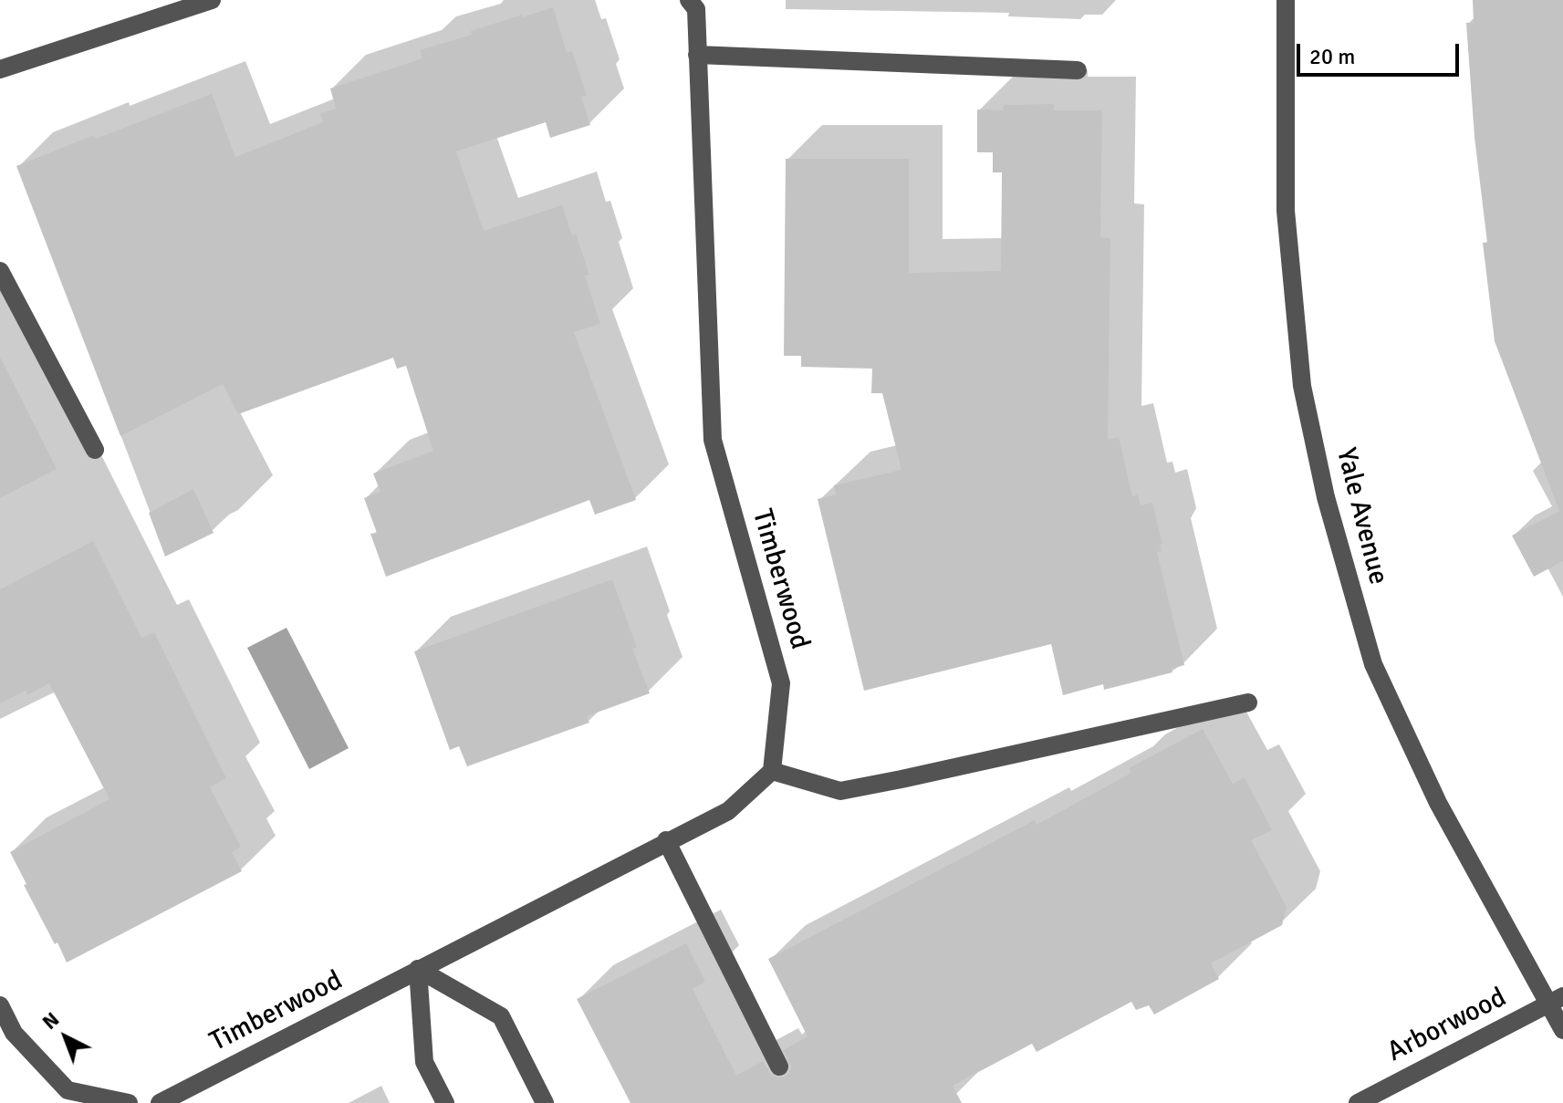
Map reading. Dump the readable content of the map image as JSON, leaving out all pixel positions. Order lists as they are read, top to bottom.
{
  "streets": {
    "street": ["Yale Avenue", "Timberwood", "Arborwood"]
  },
  "crossings": [
    ["Yale Avenue", "Arborwood"]
  ],
  "scale_bar": "20 m",
  "north": "top left"
}
